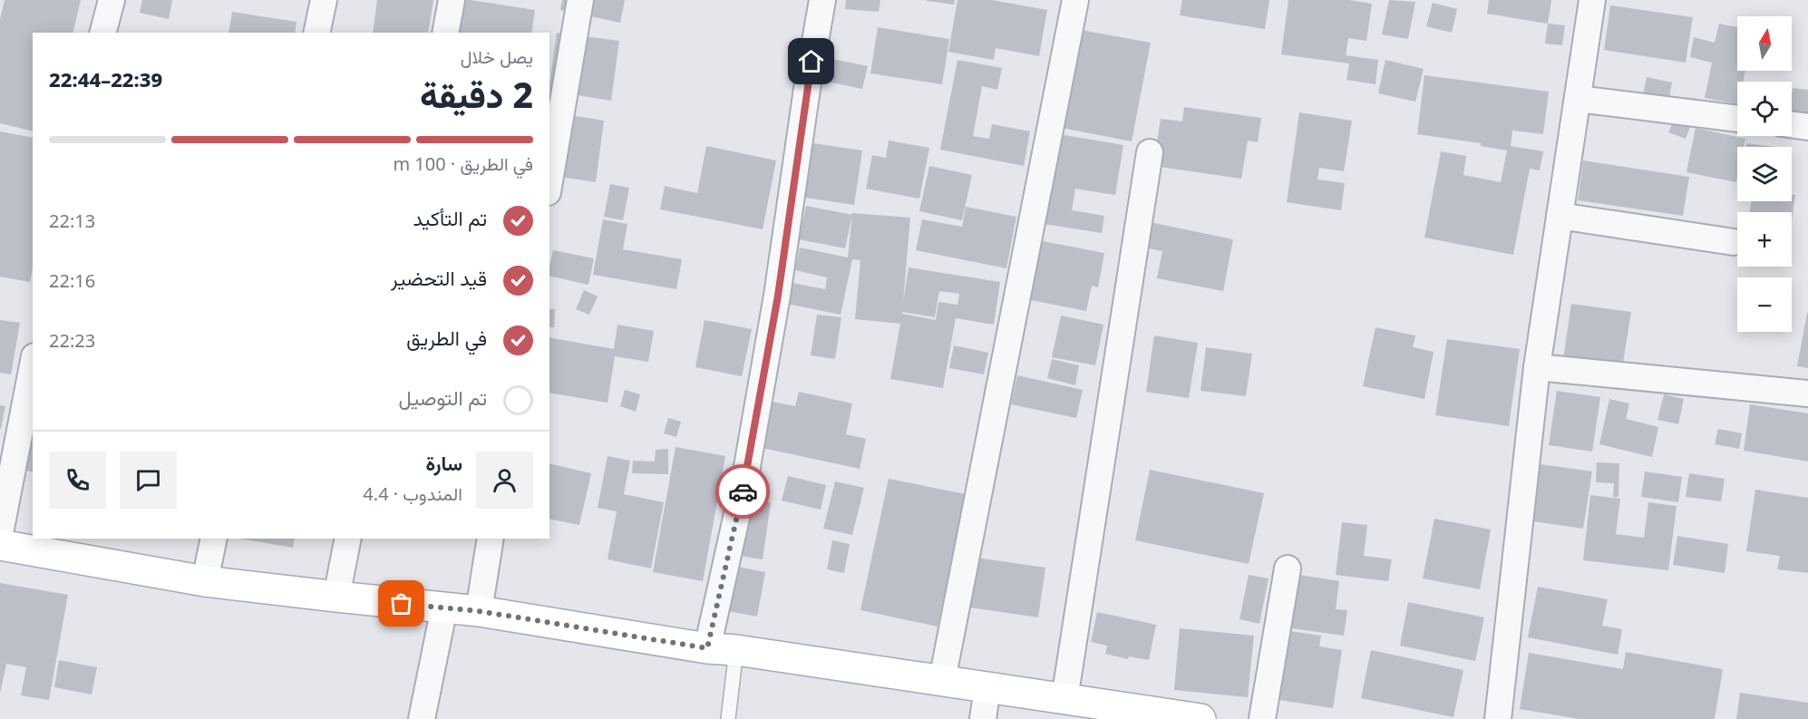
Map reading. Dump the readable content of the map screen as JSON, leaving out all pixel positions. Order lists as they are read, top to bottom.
{
  "north": "top",
  "page": {
    "map_buttons": ["+", "−"],
    "heading": ["2 دقيقة", "يصل خلال", "22:39–22:44"],
    "panel": ["سارة", "المندوب · 4.4"],
    "bar": "في الطريق · 100 m",
    "list": [
      ["تم التأكيد", "22:13"],
      ["قيد التحضير", "22:16"],
      ["في الطريق", "22:23"],
      "تم التوصيل"
    ]
  }
}
